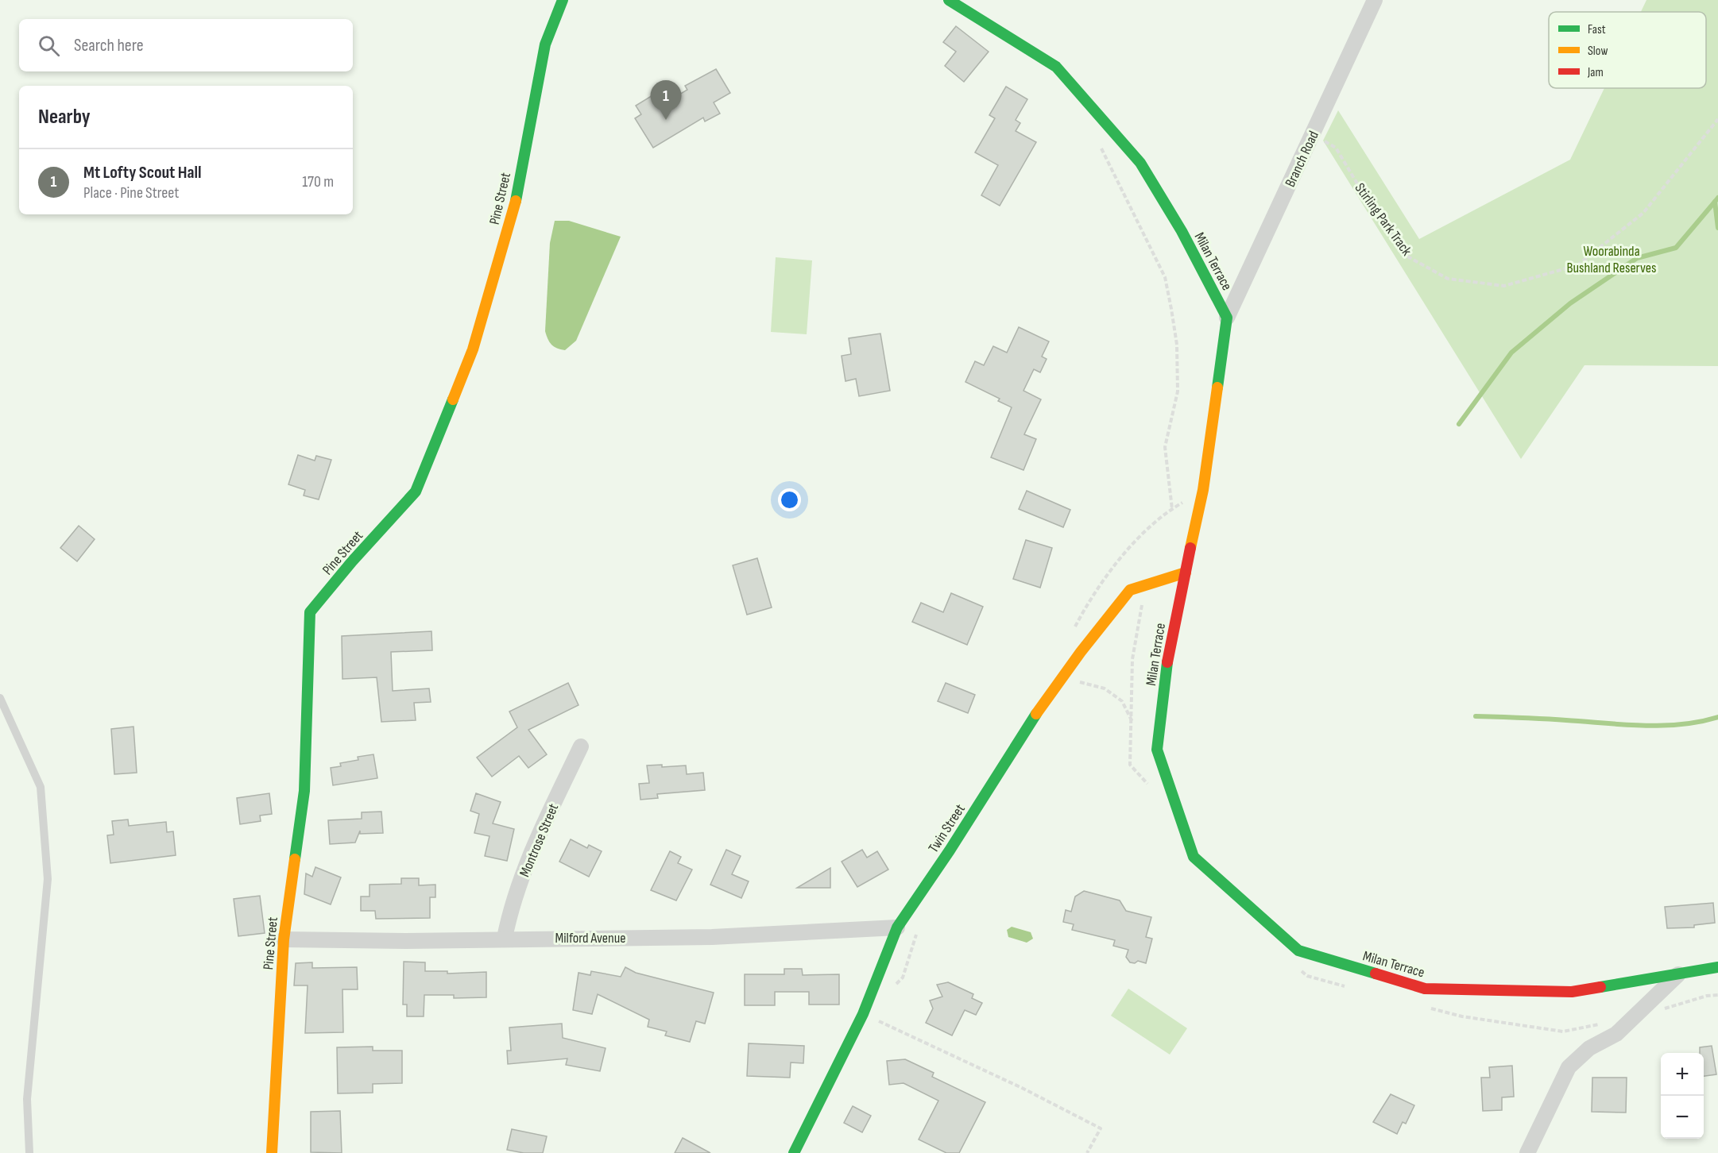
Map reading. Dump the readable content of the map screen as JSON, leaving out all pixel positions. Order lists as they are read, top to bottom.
{
  "streets": {
    "street": [
      "Branch Road",
      "Pine Street",
      "Milan Terrace",
      "Twin Street",
      "Montrose Street",
      "Milford Avenue"
    ],
    "path": ["Stirling Park Track"]
  },
  "crossings": [
    ["Branch Road", "Stirling Park Track"],
    ["Branch Road", "Milan Terrace"],
    ["Pine Street", "Milford Avenue"],
    ["Milan Terrace", "Twin Street"],
    ["Twin Street", "Milford Avenue"],
    ["Montrose Street", "Milford Avenue"]
  ],
  "parks": ["Woorabinda Bushland Reserves"],
  "legend": ["Fast", "Slow", "Jam"],
  "page": {
    "search": "Search here",
    "pins": "1",
    "heading": "Nearby",
    "list": [
      {
        "mark": "1",
        "name": "Mt Lofty Scout Hall",
        "note": "Place · Pine Street",
        "value": "170 m"
      }
    ],
    "map_buttons": ["+", "−"]
  }
}
